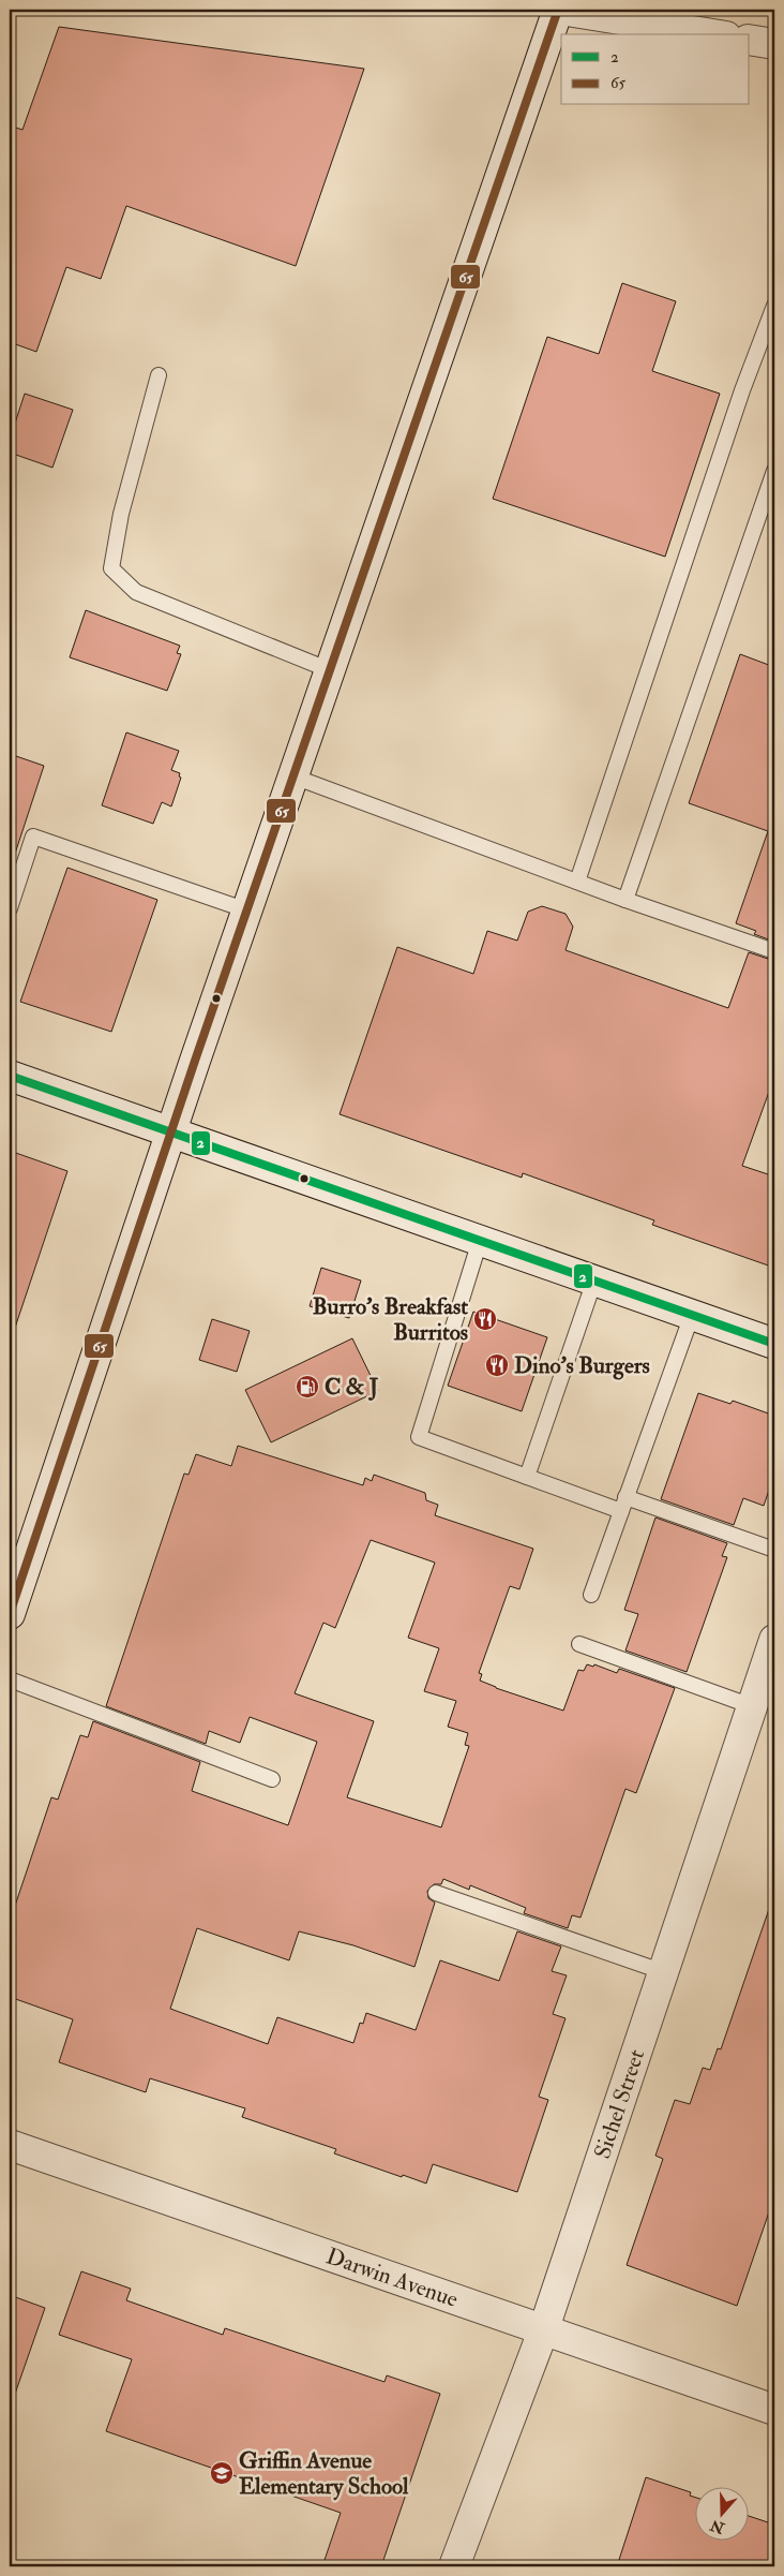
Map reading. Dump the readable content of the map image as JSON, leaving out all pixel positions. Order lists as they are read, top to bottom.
{
  "streets": {
    "main road": ["Sichel Street", "Darwin Avenue"]
  },
  "crossings": [
    ["Sichel Street", "Darwin Avenue"]
  ],
  "places": {
    "restaurant": ["Burro's Breakfast Burritos", "Dino's Burgers"],
    "fuel station": ["C & J"],
    "school or university": ["Griffin Avenue Elementary School"]
  },
  "lines": ["transit line 65", "transit line 2"],
  "legend": ["2", "65"],
  "north": "bottom"
}
